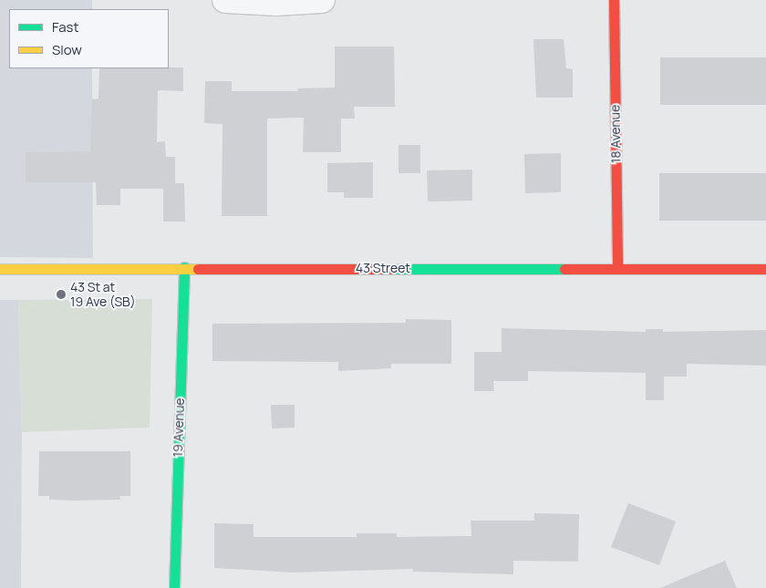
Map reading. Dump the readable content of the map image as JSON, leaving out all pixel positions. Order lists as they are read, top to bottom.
{
  "streets": {
    "street": ["18 Avenue", "43 Street", "19 Avenue"]
  },
  "crossings": [
    ["18 Avenue", "43 Street"],
    ["43 Street", "19 Avenue"]
  ],
  "places": ["43 St at 19 Ave (SB)"],
  "legend": ["Fast", "Slow"]
}
